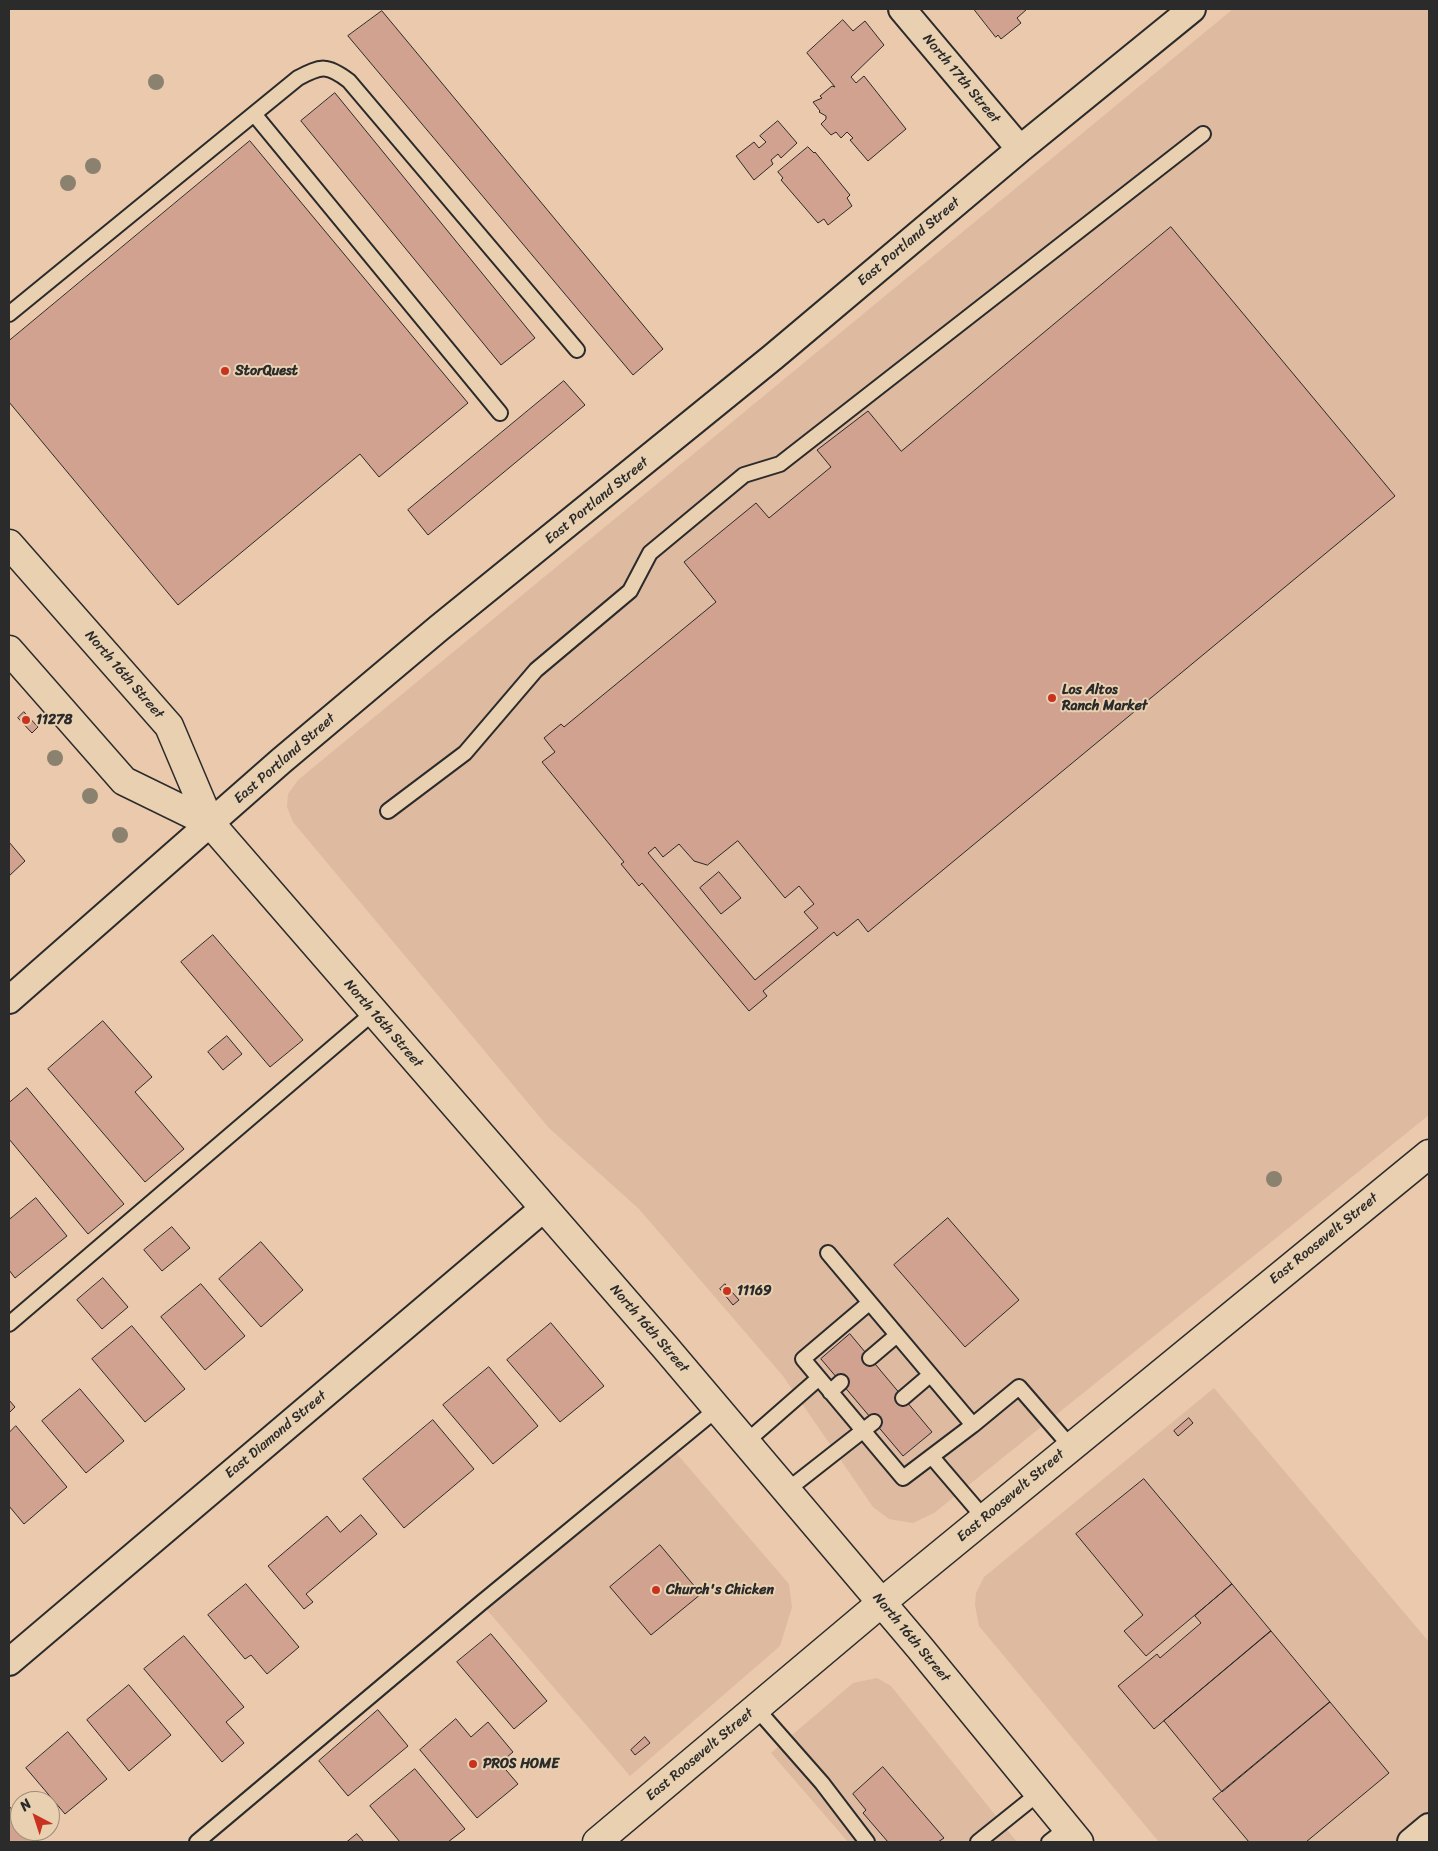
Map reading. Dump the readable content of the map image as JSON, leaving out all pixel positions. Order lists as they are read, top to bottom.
{
  "streets": {
    "main road": ["North 16th Street", "East Roosevelt Street"],
    "street": ["North 17th Street", "East Portland Street", "East Diamond Street"]
  },
  "crossings": [
    ["North 17th Street", "East Portland Street"],
    ["East Portland Street", "North 16th Street"],
    ["North 16th Street", "East Roosevelt Street"],
    ["North 16th Street", "East Diamond Street"]
  ],
  "places": [
    "StorQuest",
    "Los Altos Ranch Market",
    "11278",
    "11169",
    "Church's Chicken",
    "PROS HOME"
  ],
  "north": "top left"
}
